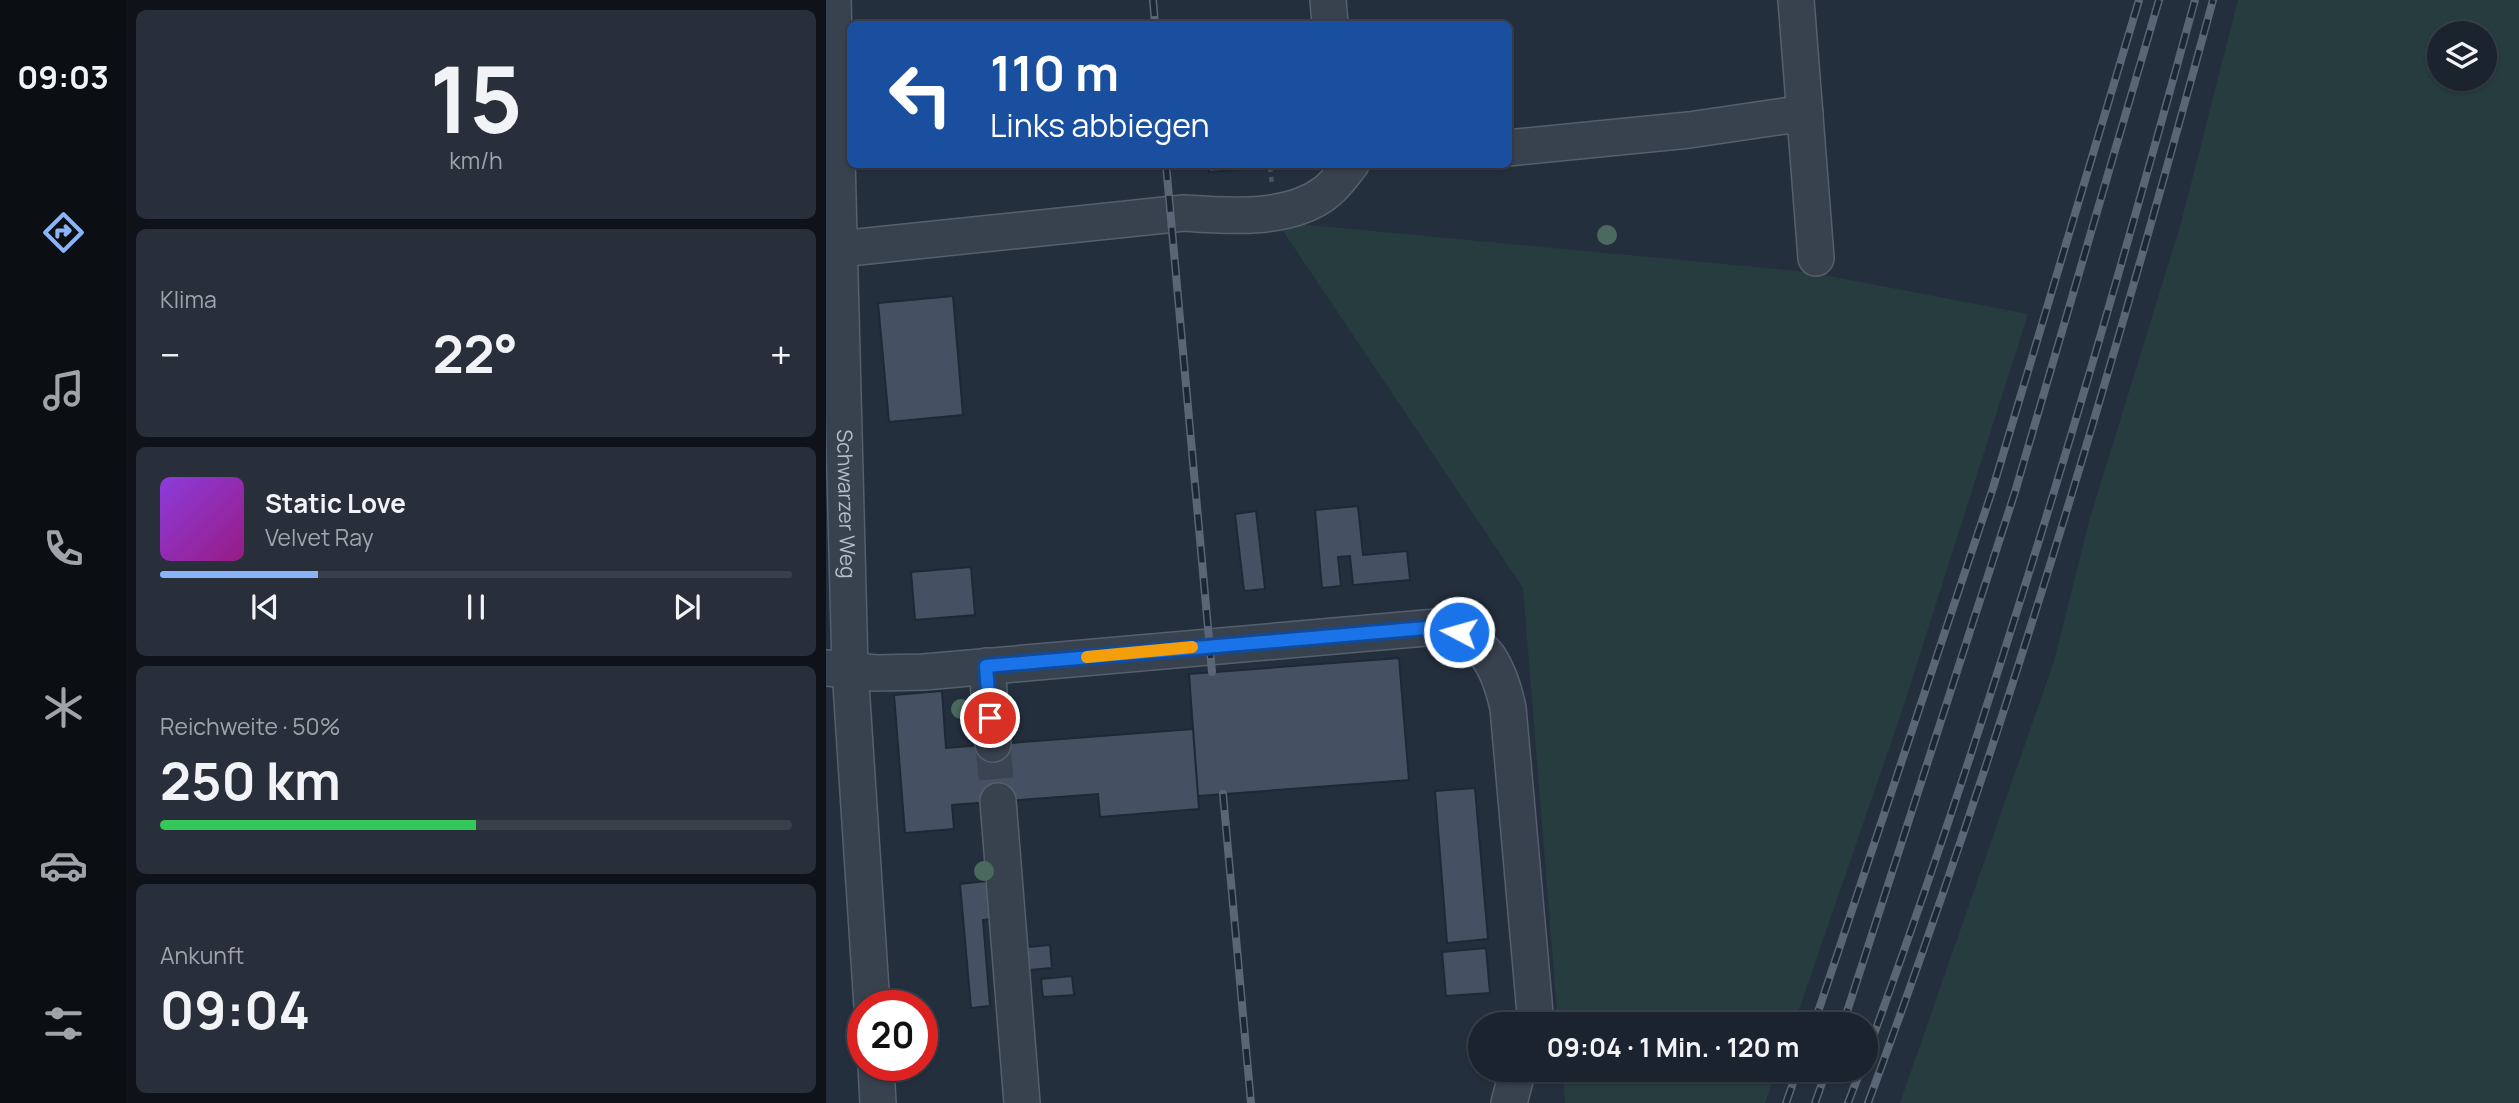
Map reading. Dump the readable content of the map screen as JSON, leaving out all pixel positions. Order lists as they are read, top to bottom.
{
  "streets": {
    "lane": ["Schwarzer Weg"]
  },
  "page": {
    "tabs": "09:03",
    "tile": [
      ["15", "km/h"],
      "Klima",
      ["Reichweite · 50%", "250 km"],
      ["Ankunft", "09:04"]
    ],
    "turn": ["110 m", "Links abbiegen"],
    "heat": ["−", "22°", "+"],
    "song": ["Static Love", "Velvet Ray"],
    "limit": "20",
    "trip": "09:04 · 1 Min. · 120 m"
  }
}
